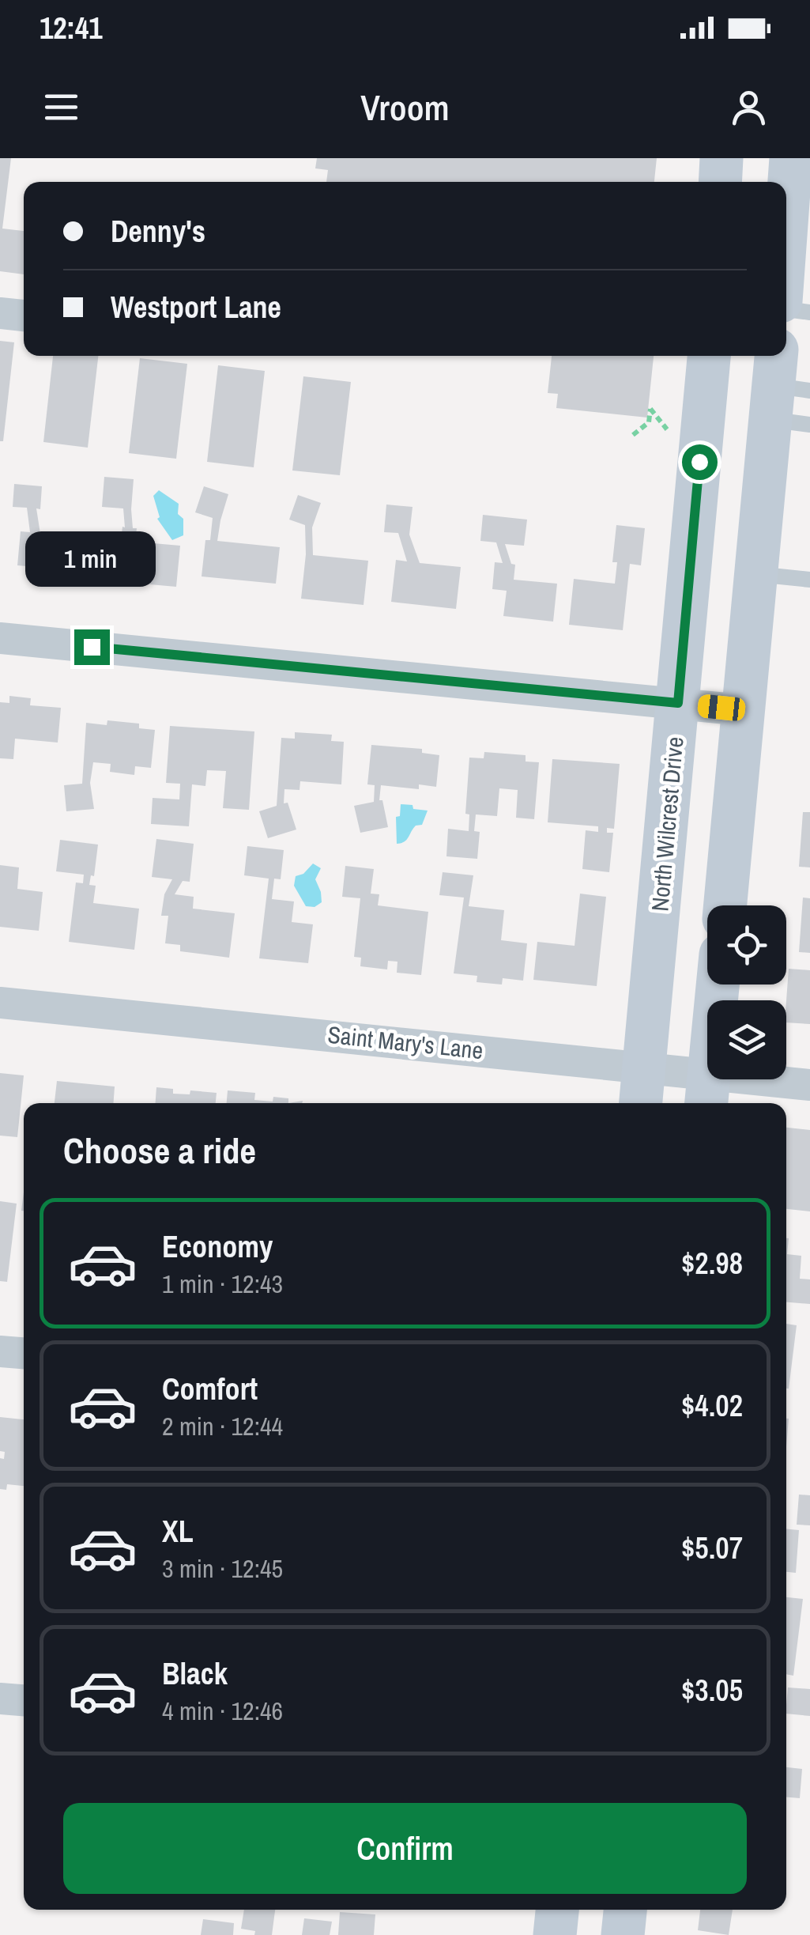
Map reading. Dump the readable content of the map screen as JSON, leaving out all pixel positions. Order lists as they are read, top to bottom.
{
  "streets": {
    "main road": ["North Wilcrest Drive"],
    "street": ["Saint Mary's Lane"]
  },
  "crossings": [
    ["North Wilcrest Drive", "Saint Mary's Lane"]
  ],
  "page": {
    "status": "12:41",
    "header": "Vroom",
    "banner": ["Denny's", "Westport Lane"],
    "bubble": "1 min",
    "heading": "Choose a ride",
    "list": [
      {
        "name": "Economy",
        "note": "1 min · 12:43",
        "value": "$2.98"
      },
      {
        "name": "Comfort",
        "note": "2 min · 12:44",
        "value": "$4.02"
      },
      {
        "name": "XL",
        "note": "3 min · 12:45",
        "value": "$5.07"
      },
      {
        "name": "Black",
        "note": "4 min · 12:46",
        "value": "$3.05"
      }
    ],
    "buttons": "Confirm"
  }
}
